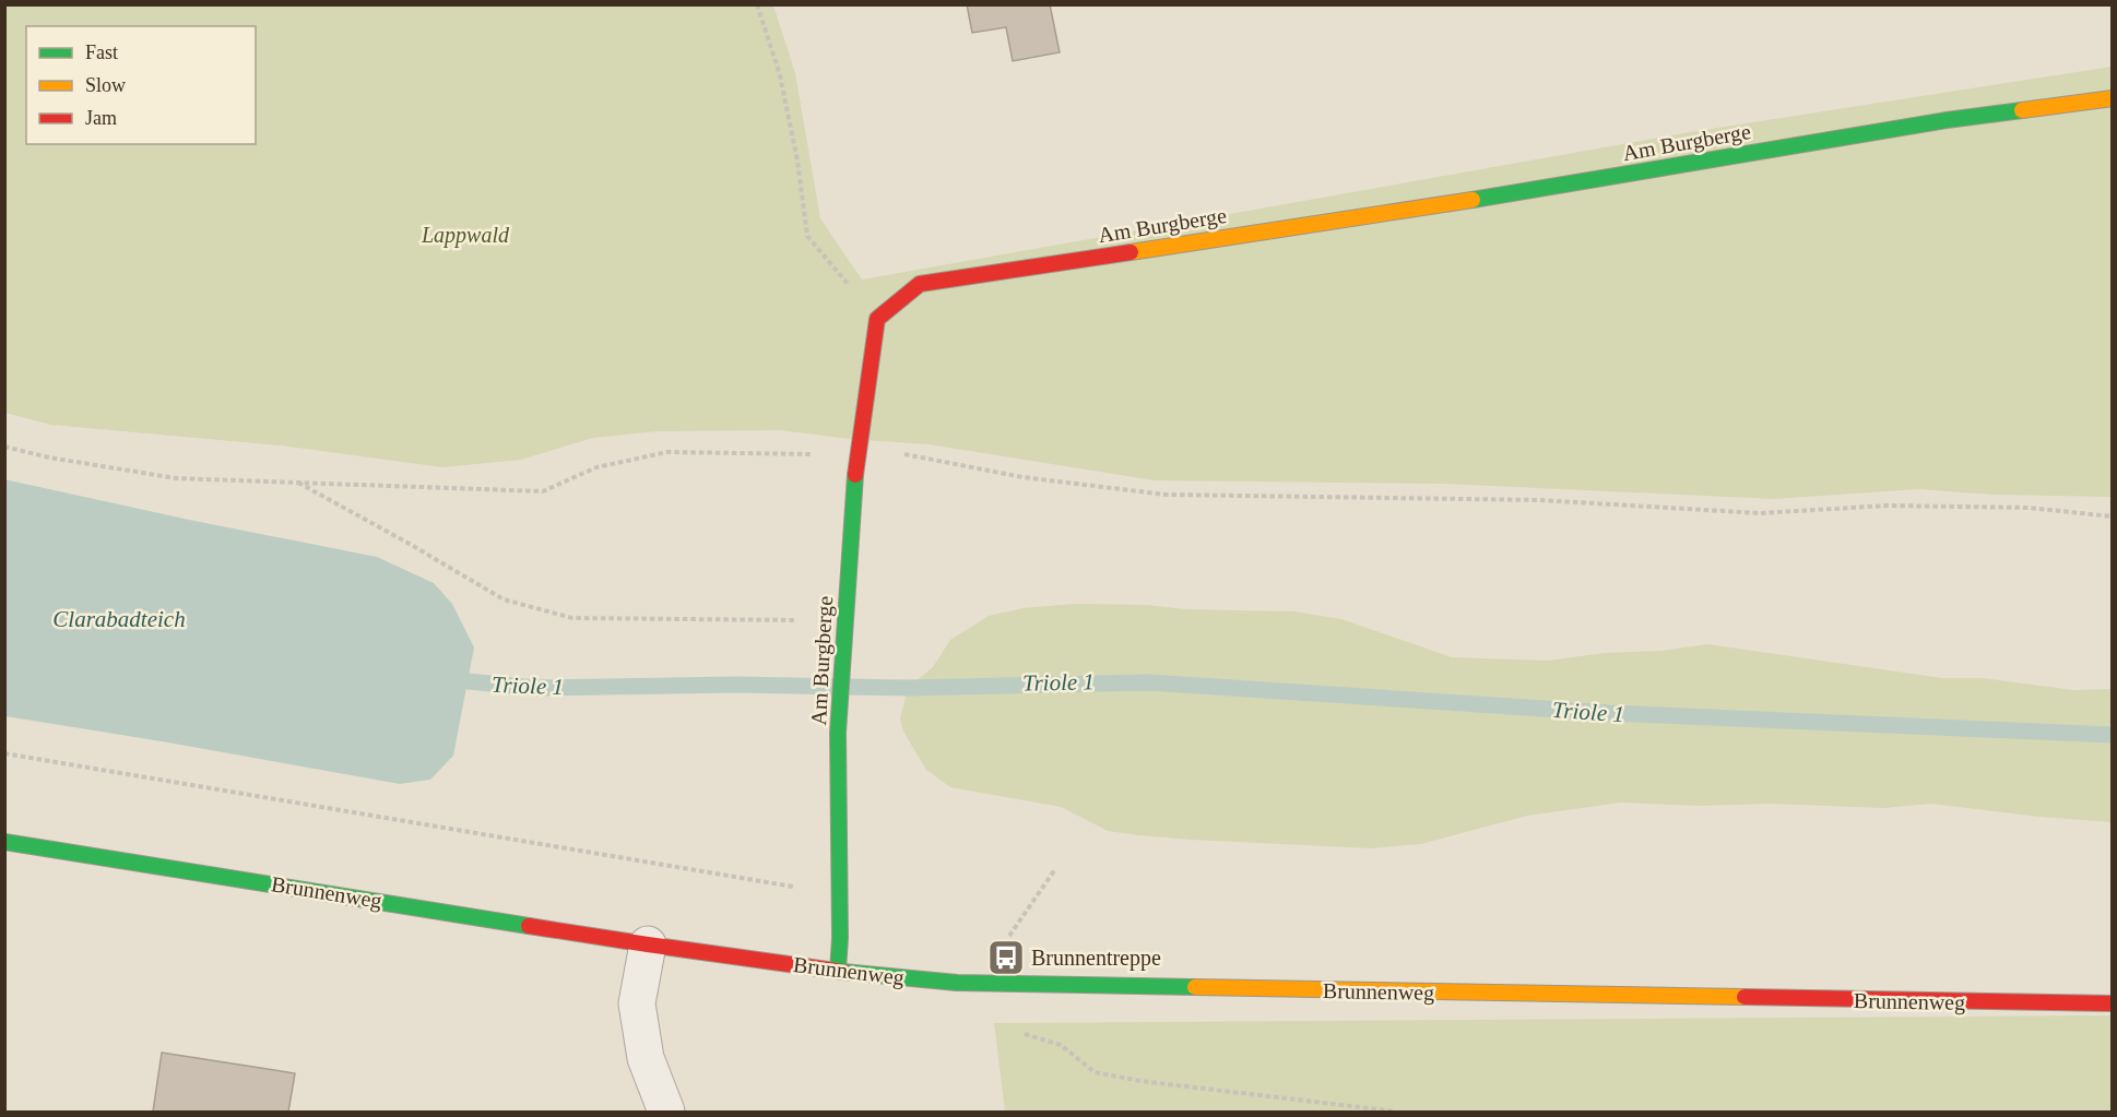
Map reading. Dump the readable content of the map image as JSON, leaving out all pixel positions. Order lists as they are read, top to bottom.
{
  "streets": {
    "main road": ["Am Burgberge", "Brunnenweg"]
  },
  "crossings": [
    ["Am Burgberge", "Brunnenweg"]
  ],
  "water": ["Clarabadteich", "Triole 1"],
  "parks": ["Lappwald"],
  "places": {
    "bus stop": ["Brunnentreppe"]
  },
  "legend": ["Fast", "Slow", "Jam"]
}
